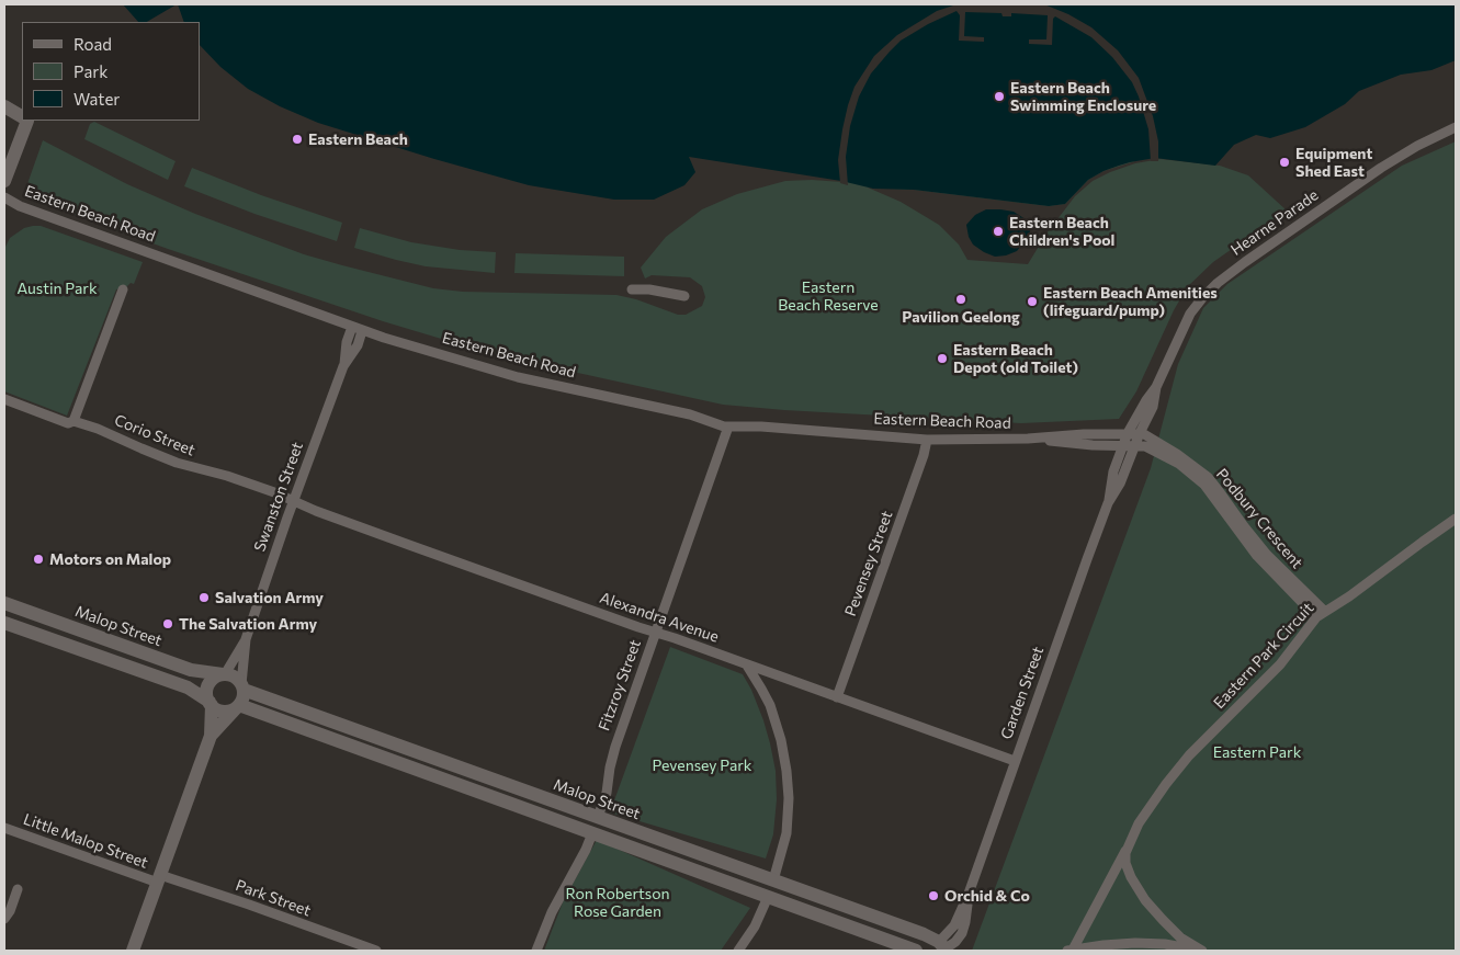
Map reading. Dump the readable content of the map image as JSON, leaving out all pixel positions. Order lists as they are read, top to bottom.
{
  "streets": {
    "street": [
      "Eastern Beach Road",
      "Hearne Parade",
      "Corio Street",
      "Swanston Street",
      "Podbury Crescent",
      "Pevensey Street",
      "Alexandra Avenue",
      "Malop Street",
      "Eastern Park Circuit",
      "Fitzroy Street",
      "Garden Street",
      "Little Malop Street",
      "Park Street"
    ]
  },
  "crossings": [
    ["Eastern Beach Road", "Hearne Parade"],
    ["Eastern Beach Road", "Swanston Street"],
    ["Eastern Beach Road", "Podbury Crescent"],
    ["Eastern Beach Road", "Pevensey Street"],
    ["Eastern Beach Road", "Fitzroy Street"],
    ["Eastern Beach Road", "Garden Street"],
    ["Hearne Parade", "Podbury Crescent"],
    ["Hearne Parade", "Garden Street"],
    ["Corio Street", "Swanston Street"],
    ["Corio Street", "Alexandra Avenue"],
    ["Swanston Street", "Alexandra Avenue"],
    ["Swanston Street", "Malop Street"],
    ["Podbury Crescent", "Eastern Park Circuit"],
    ["Podbury Crescent", "Garden Street"],
    ["Pevensey Street", "Alexandra Avenue"],
    ["Alexandra Avenue", "Fitzroy Street"],
    ["Alexandra Avenue", "Garden Street"],
    ["Malop Street", "Fitzroy Street"],
    ["Malop Street", "Garden Street"],
    ["Little Malop Street", "Park Street"]
  ],
  "parks": [
    "Eastern Beach Reserve",
    "Austin Park",
    "Eastern Park",
    "Pevensey Park",
    "Ron Robertson Rose Garden"
  ],
  "places": [
    "Eastern Beach Swimming Enclosure",
    "Eastern Beach",
    "Equipment Shed East",
    "Eastern Beach Children's Pool",
    "Pavilion Geelong",
    "Eastern Beach Amenities (lifeguard/pump)",
    "Eastern Beach Depot (old Toilet)",
    "Motors on Malop",
    "Salvation Army",
    "The Salvation Army",
    "Orchid & Co"
  ],
  "legend": ["Road", "Park", "Water"]
}
